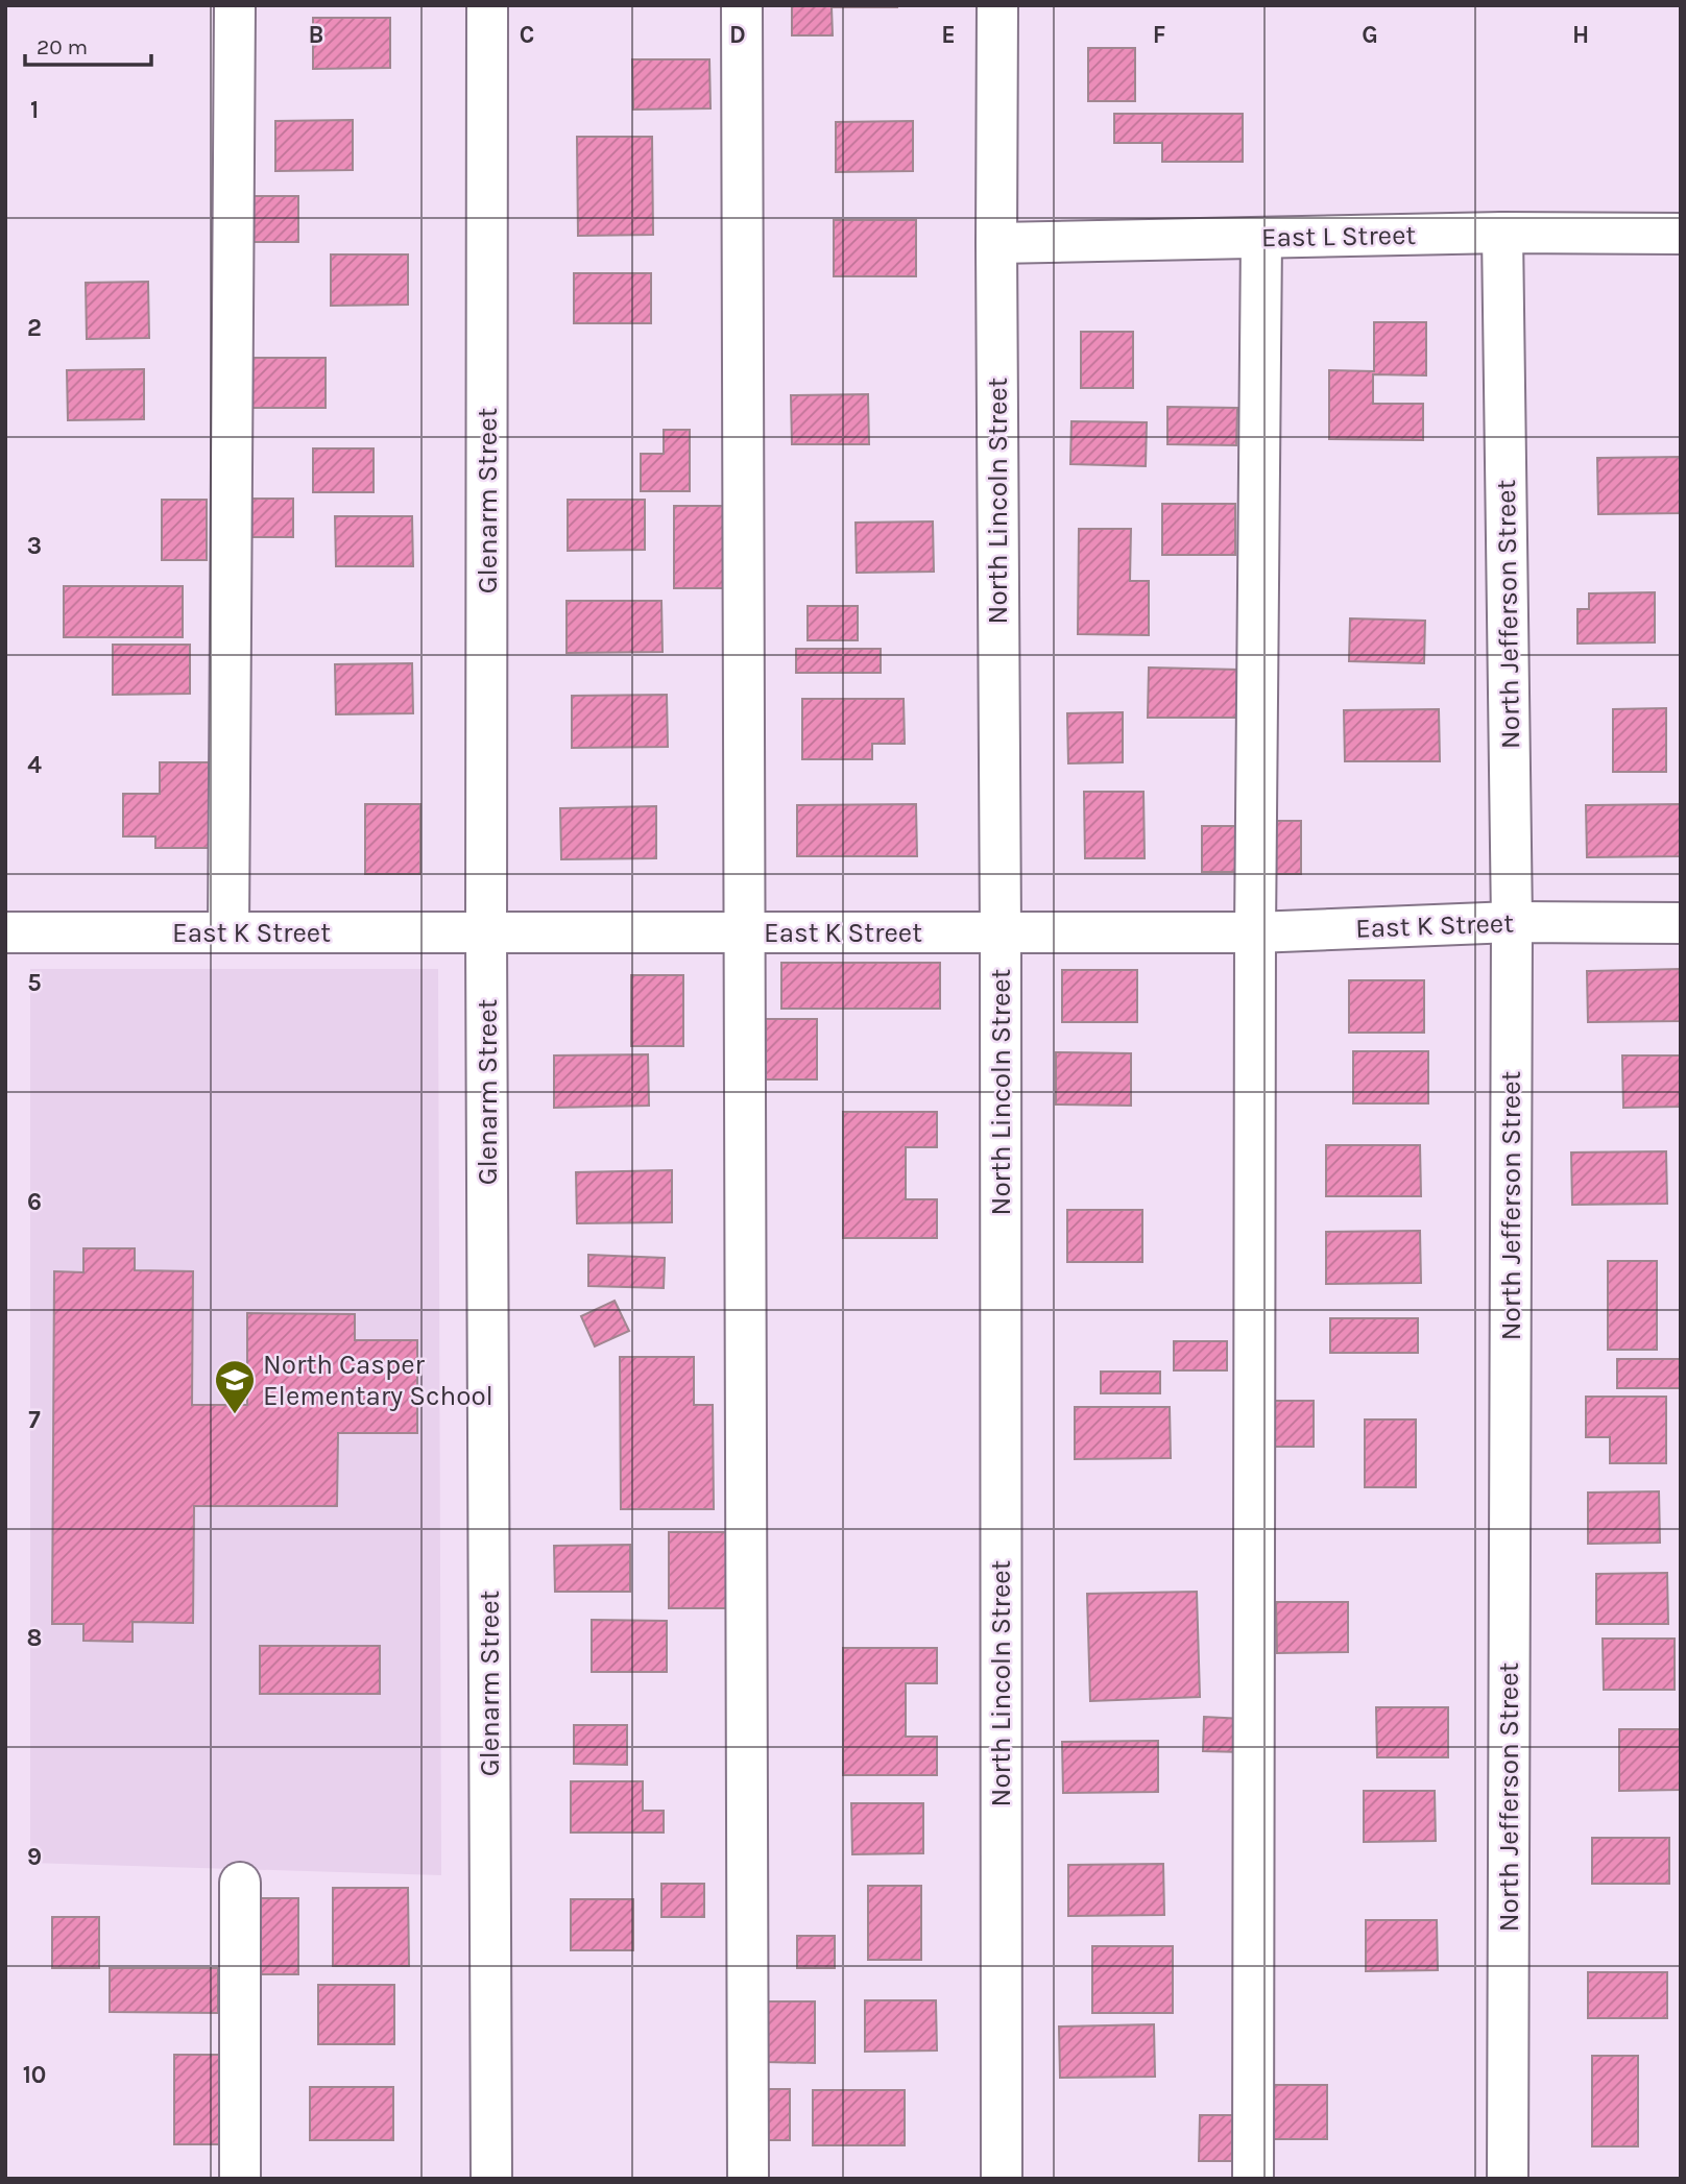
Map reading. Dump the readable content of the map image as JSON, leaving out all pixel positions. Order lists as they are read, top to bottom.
{
  "streets": {
    "street": [
      "East L Street",
      "Glenarm Street",
      "North Lincoln Street",
      "North Jefferson Street",
      "East K Street"
    ]
  },
  "crossings": [
    ["East L Street", "North Lincoln Street"],
    ["East L Street", "North Jefferson Street"],
    ["Glenarm Street", "East K Street"],
    ["North Lincoln Street", "East K Street"],
    ["North Jefferson Street", "East K Street"]
  ],
  "places": {
    "school or university": ["North Casper Elementary School"]
  },
  "scale_bar": "20 m",
  "grid": {
    "columns": [
      "B",
      "C",
      "D",
      "E",
      "F",
      "G",
      "H"
    ],
    "rows": [
      "1",
      "2",
      "3",
      "4",
      "5",
      "6",
      "7",
      "8",
      "9",
      "10"
    ]
  }
}
